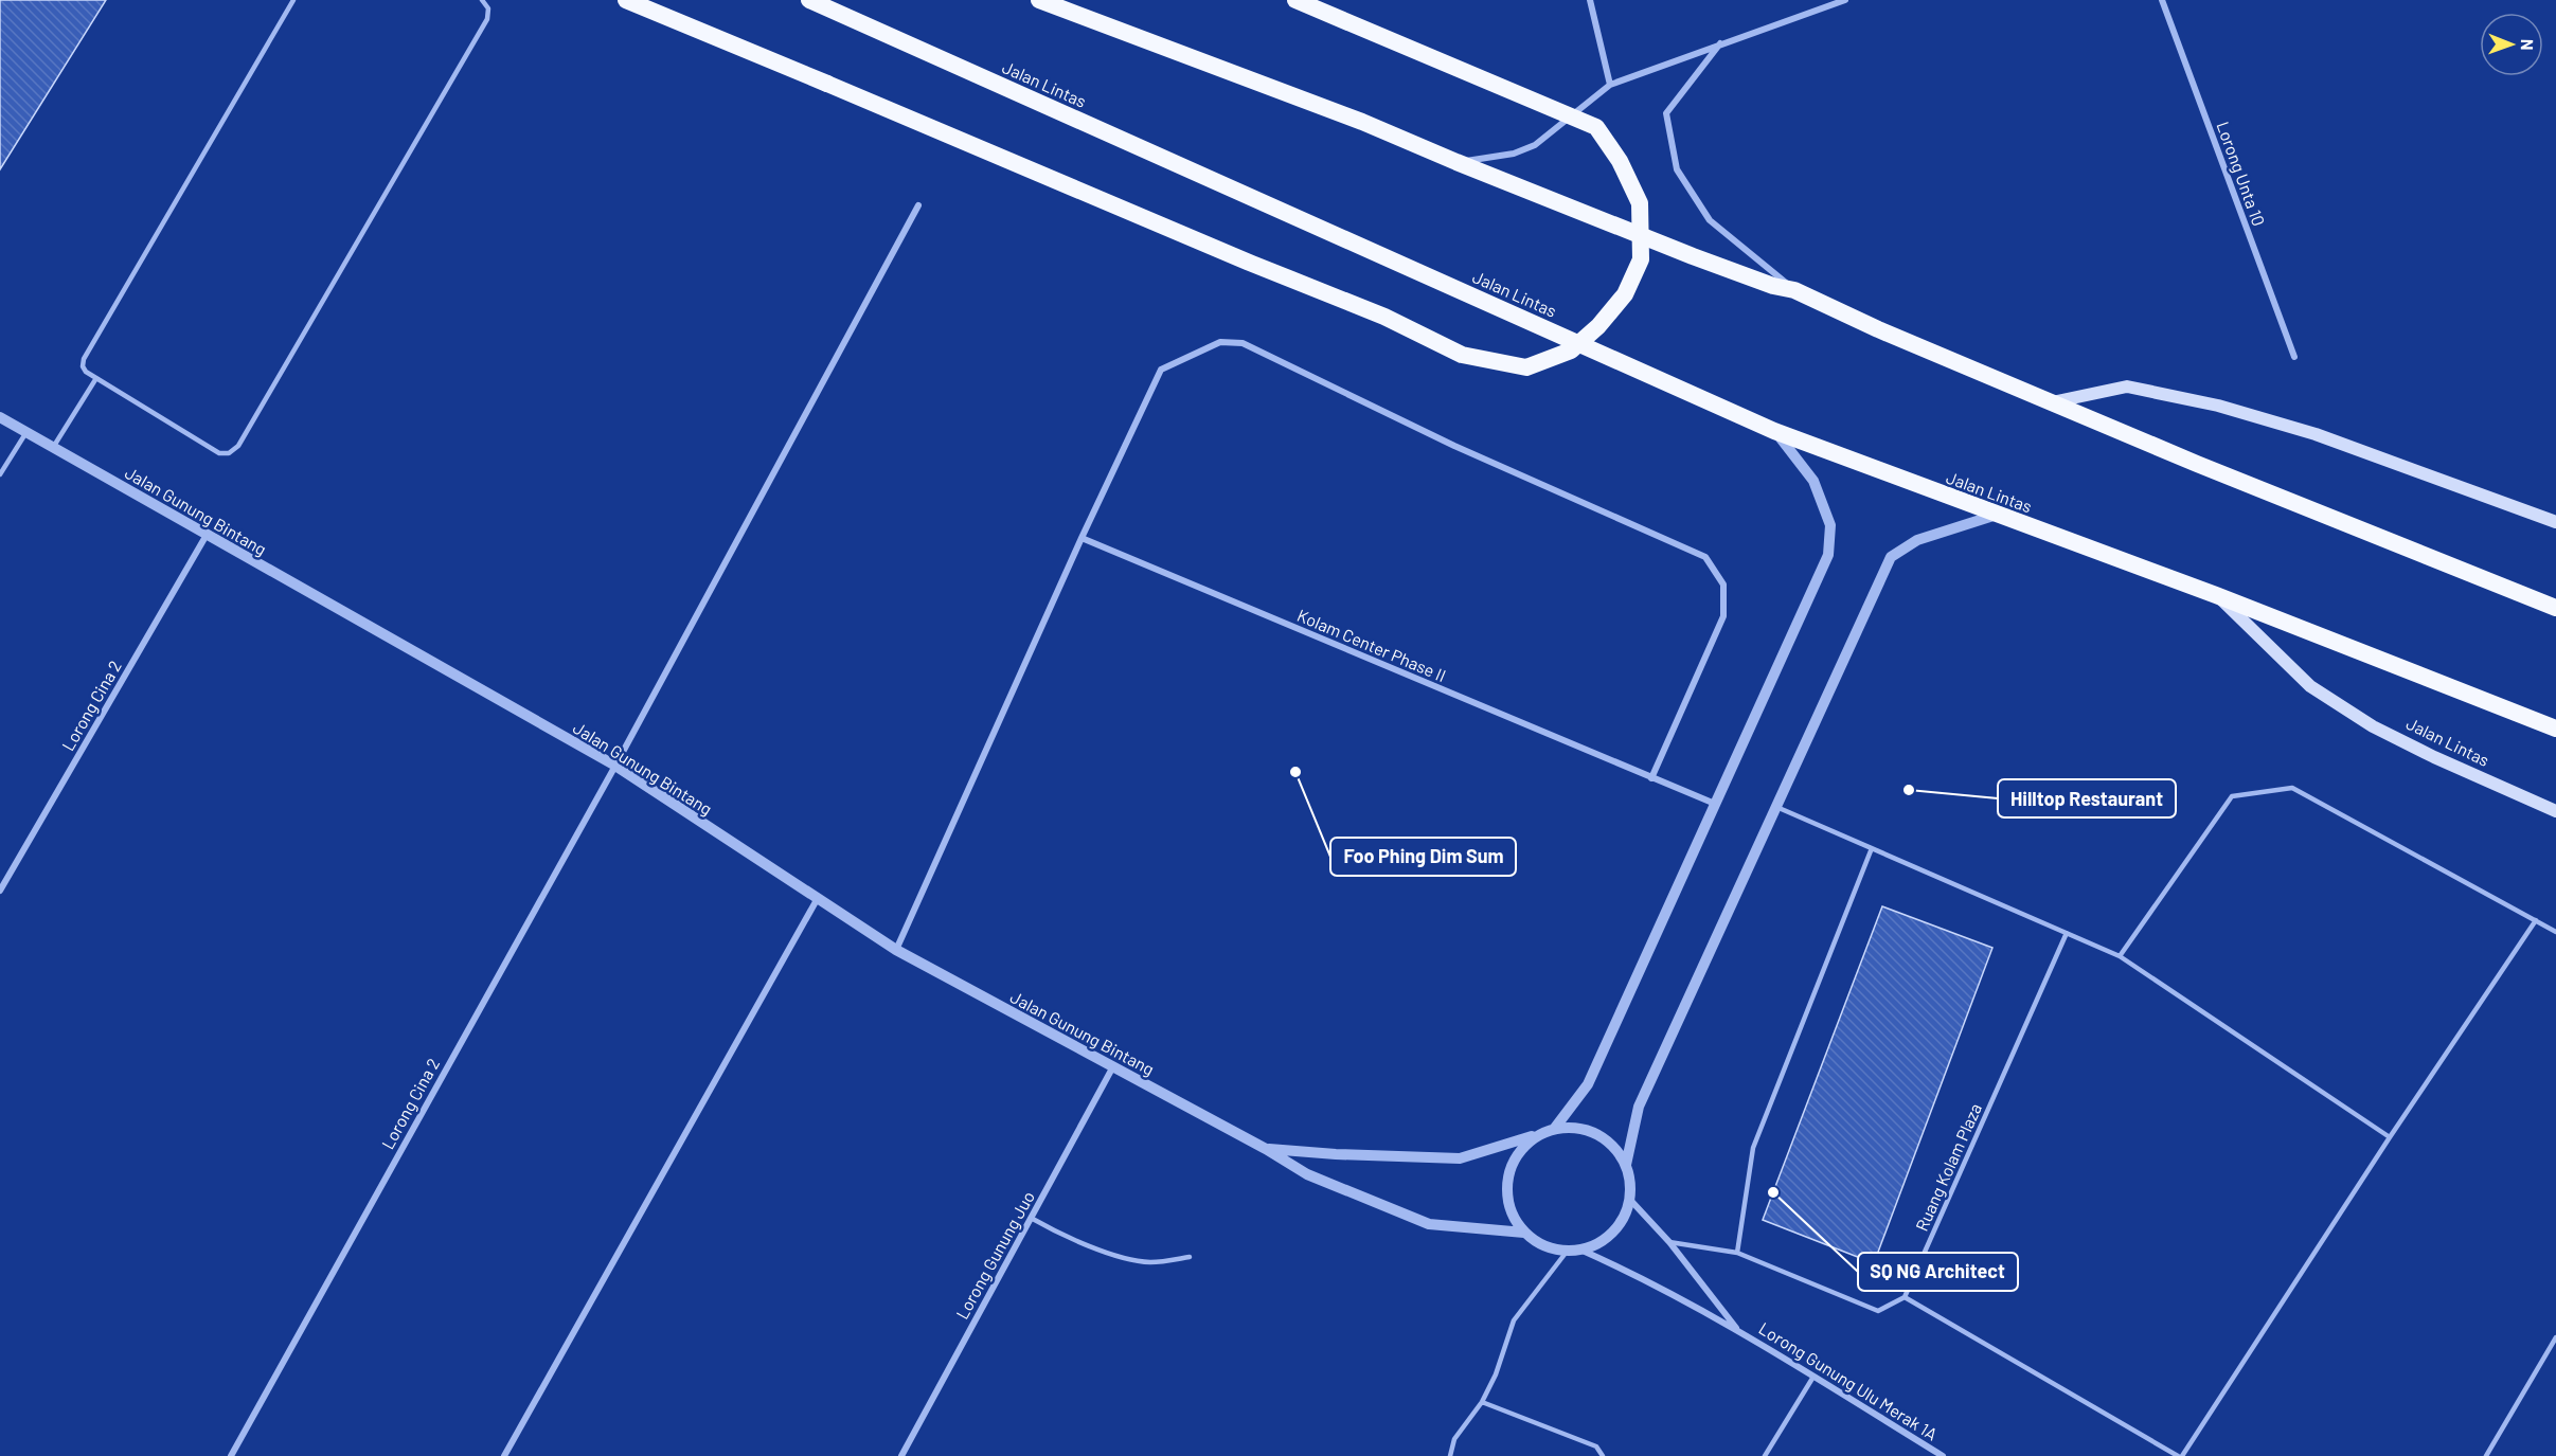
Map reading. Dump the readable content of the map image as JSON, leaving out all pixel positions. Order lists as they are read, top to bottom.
{
  "streets": {
    "highway": ["Jalan Lintas"],
    "street": [
      "Lorong Unta 10",
      "Jalan Gunung Bintang",
      "Kolam Center Phase II",
      "Lorong Cina 2",
      "Lorong Gunung Juo",
      "Lorong Gunung Ulu Merak 1A"
    ],
    "lane": ["Ruang Kolam Plaza"]
  },
  "crossings": [
    ["Jalan Gunung Bintang", "Lorong Cina 2"],
    ["Jalan Gunung Bintang", "Lorong Gunung Juo"],
    ["Jalan Gunung Bintang", "Lorong Gunung Ulu Merak 1A"]
  ],
  "places": ["Foo Phing Dim Sum", "Hilltop Restaurant", "SQ NG Architect"],
  "north": "right"
}
